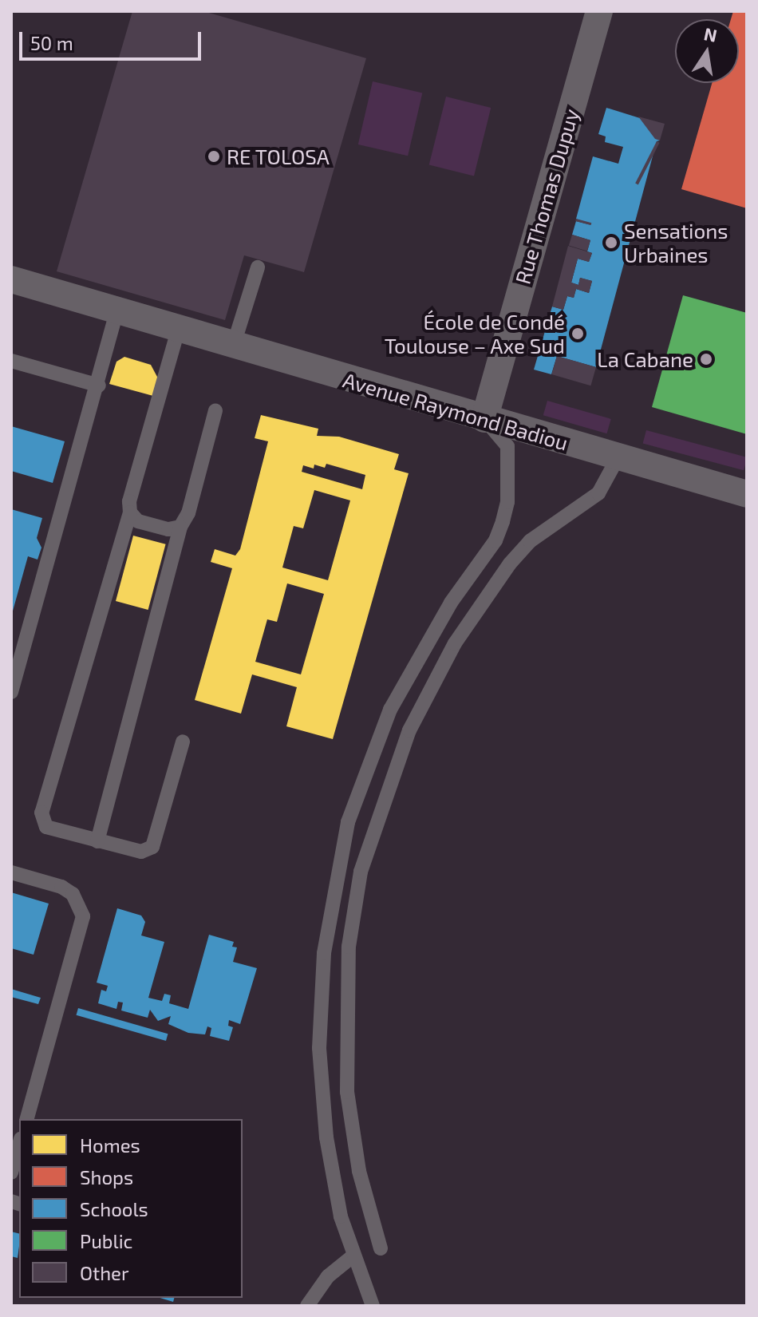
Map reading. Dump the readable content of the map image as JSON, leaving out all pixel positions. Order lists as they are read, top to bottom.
{
  "streets": {
    "street": ["Rue Thomas Dupuy", "Avenue Raymond Badiou"]
  },
  "crossings": [
    ["Rue Thomas Dupuy", "Avenue Raymond Badiou"]
  ],
  "places": [
    "RE TOLOSA",
    "Sensations Urbaines",
    "École de Condé Toulouse – Axe Sud",
    "La Cabane"
  ],
  "legend": [
    "Homes",
    "Shops",
    "Schools",
    "Public",
    "Other"
  ],
  "scale_bar": "50 m",
  "north": "top"
}
